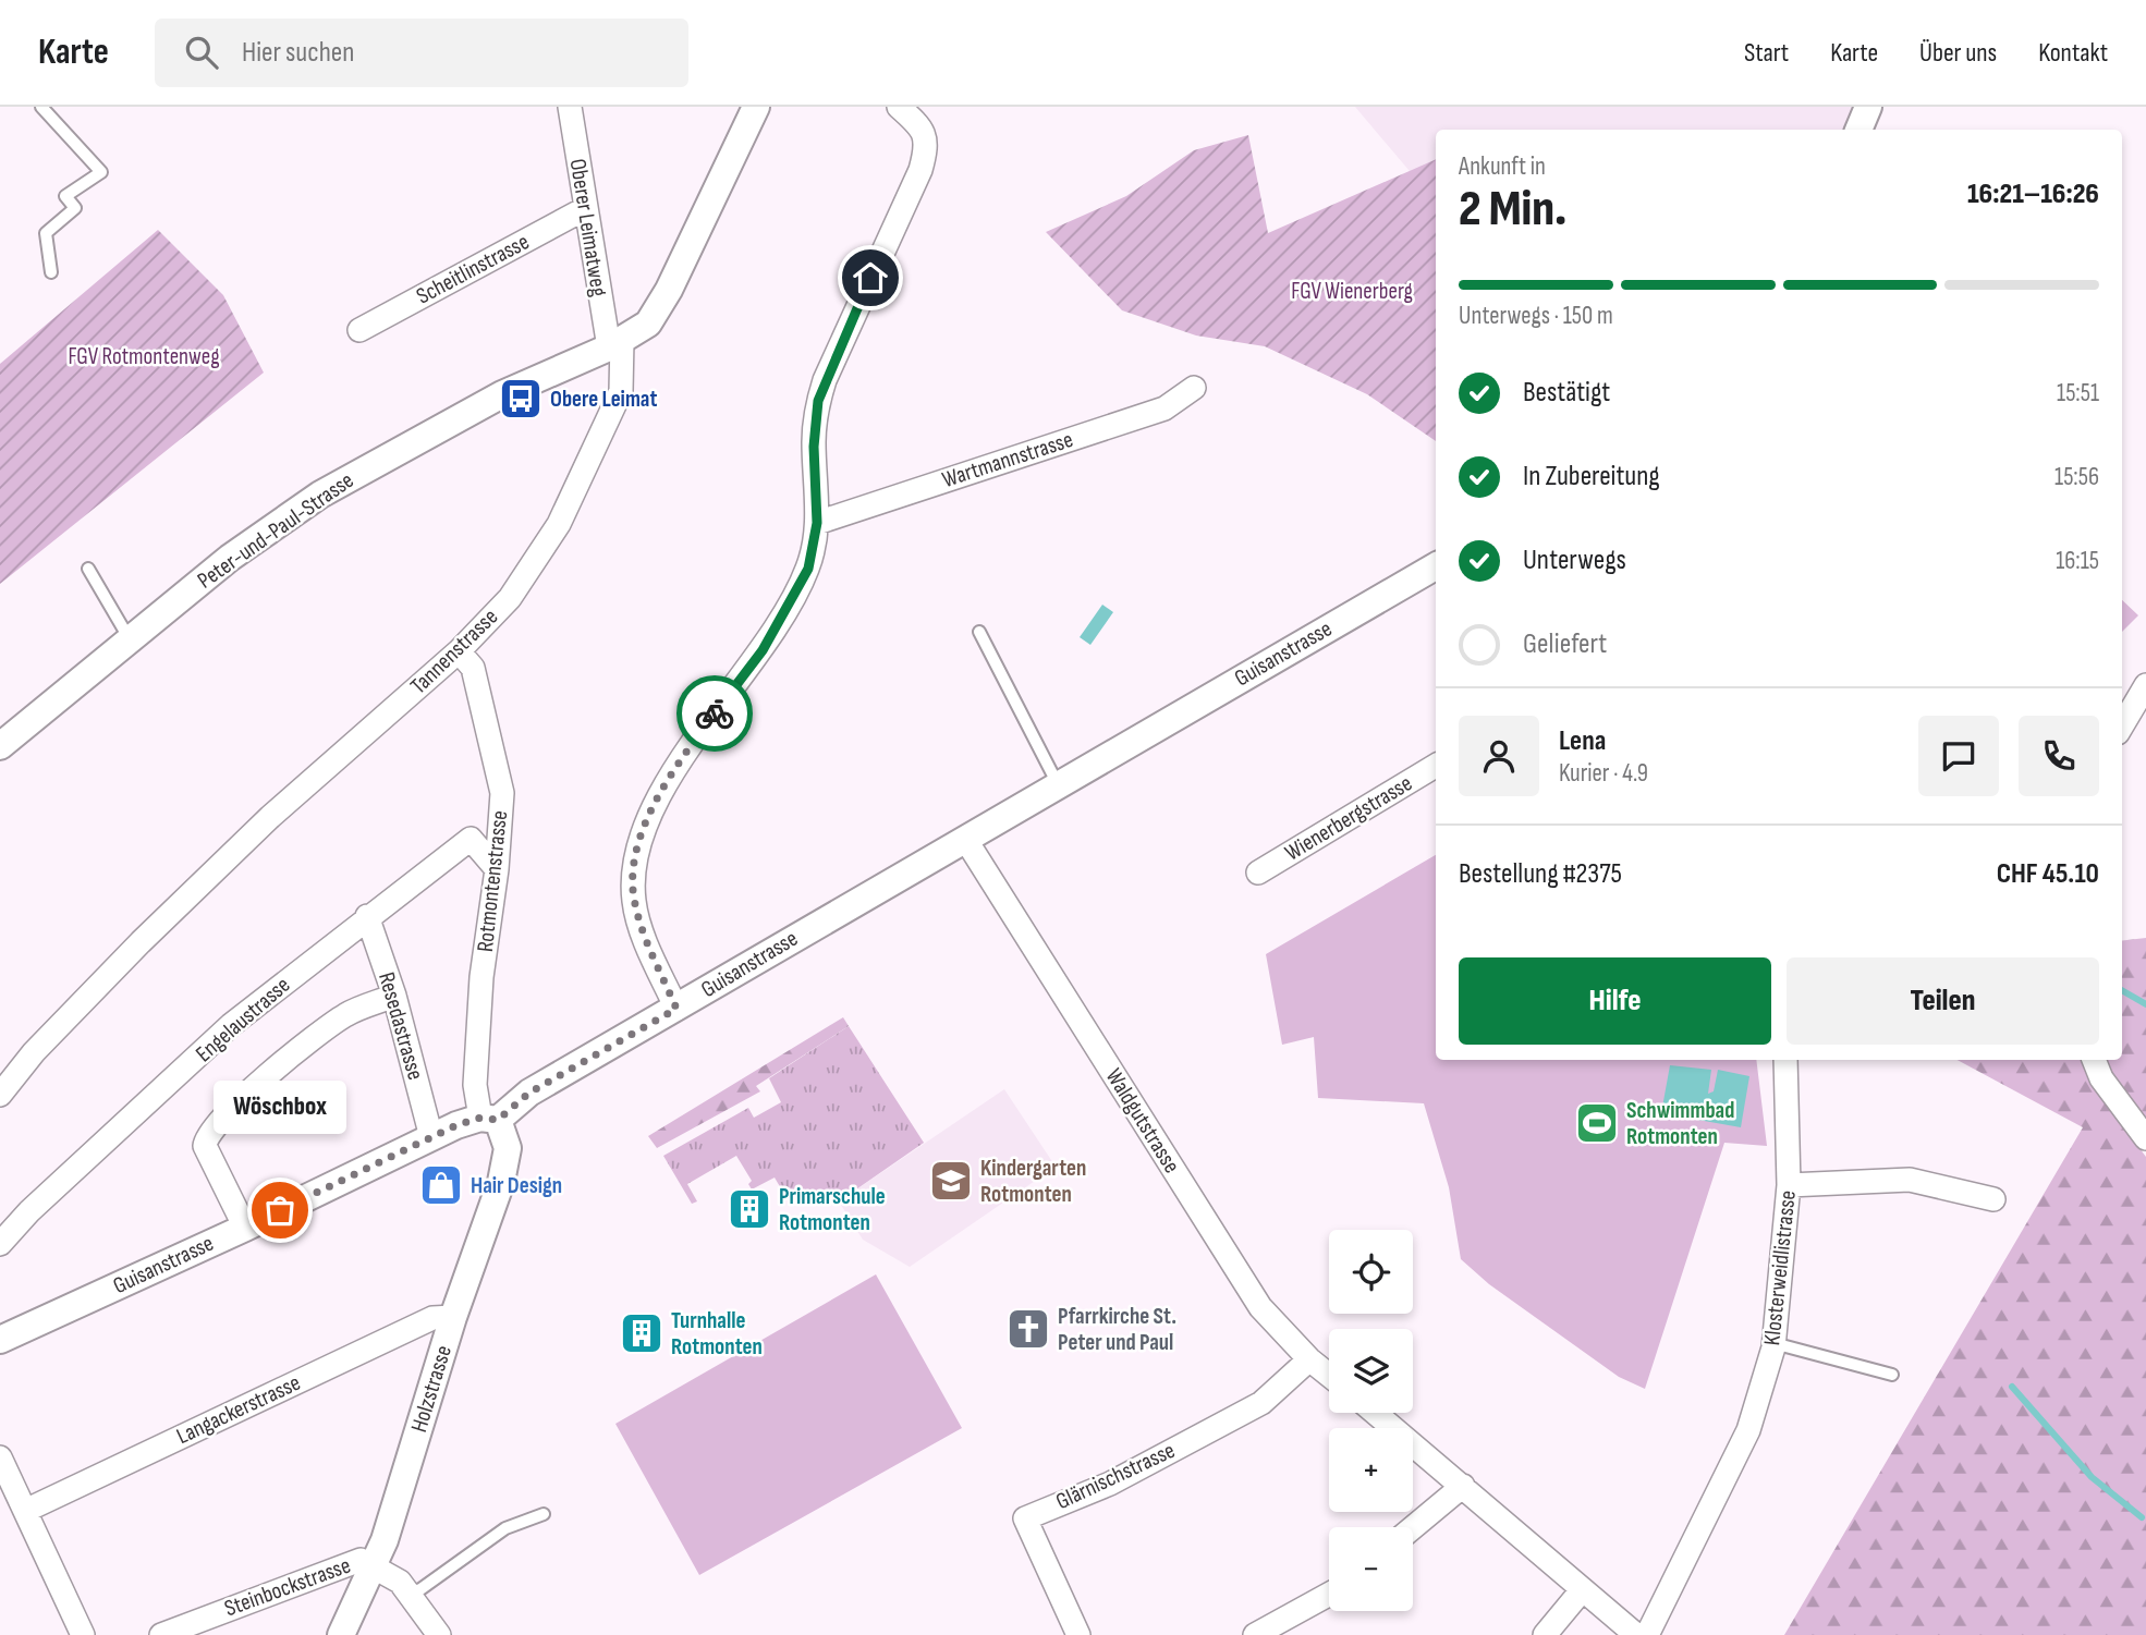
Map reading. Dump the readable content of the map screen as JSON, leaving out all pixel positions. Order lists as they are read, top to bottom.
{
  "streets": {
    "street": [
      "Oberer Leimatweg",
      "Scheitlinstrasse",
      "Wartmannstrasse",
      "Peter-und-Paul-Strasse",
      "Tannenstrasse",
      "Guisanstrasse",
      "Wienerbergstrasse",
      "Rotmontenstrasse",
      "Engelaustrasse",
      "Resedastrasse",
      "Waldgutstrasse",
      "Klosterweidlistrasse",
      "Holzstrasse",
      "Langackerstrasse",
      "Glärnischstrasse",
      "Steinbockstrasse"
    ]
  },
  "crossings": [
    ["Oberer Leimatweg", "Scheitlinstrasse"],
    ["Oberer Leimatweg", "Peter-und-Paul-Strasse"],
    ["Oberer Leimatweg", "Tannenstrasse"],
    ["Peter-und-Paul-Strasse", "Tannenstrasse"],
    ["Tannenstrasse", "Rotmontenstrasse"],
    ["Guisanstrasse", "Rotmontenstrasse"],
    ["Guisanstrasse", "Resedastrasse"],
    ["Guisanstrasse", "Waldgutstrasse"],
    ["Guisanstrasse", "Holzstrasse"],
    ["Rotmontenstrasse", "Engelaustrasse"],
    ["Rotmontenstrasse", "Holzstrasse"],
    ["Engelaustrasse", "Resedastrasse"],
    ["Waldgutstrasse", "Glärnischstrasse"],
    ["Holzstrasse", "Langackerstrasse"],
    ["Holzstrasse", "Steinbockstrasse"]
  ],
  "parks": ["FGV Wienerberg", "FGV Rotmontenweg"],
  "places": {
    "bus stop": ["Obere Leimat"],
    "sports": ["Schwimmbad Rotmonten"],
    "school or university": ["Kindergarten Rotmonten"],
    "shop": ["Hair Design"],
    "building": ["Primarschule Rotmonten", "Turnhalle Rotmonten"],
    "other": ["Wöschbox"],
    "church": ["Pfarrkirche St. Peter und Paul"]
  },
  "page": {
    "header": "Karte",
    "search": "Hier suchen",
    "nav": [
      "Start",
      "Karte",
      "Über uns",
      "Kontakt"
    ],
    "heading": ["2 Min.", "Ankunft in", "16:21–16:26"],
    "panel": [
      "Lena",
      "Kurier · 4.9",
      "Bestellung #2375",
      "CHF 45.10"
    ],
    "bar": "Unterwegs · 150 m",
    "list": [
      ["Bestätigt", "15:51"],
      ["In Zubereitung", "15:56"],
      ["Unterwegs", "16:15"],
      "Geliefert"
    ],
    "buttons": ["Hilfe", "Teilen"],
    "bubble": "Wöschbox",
    "map_buttons": ["+", "−"]
  }
}
